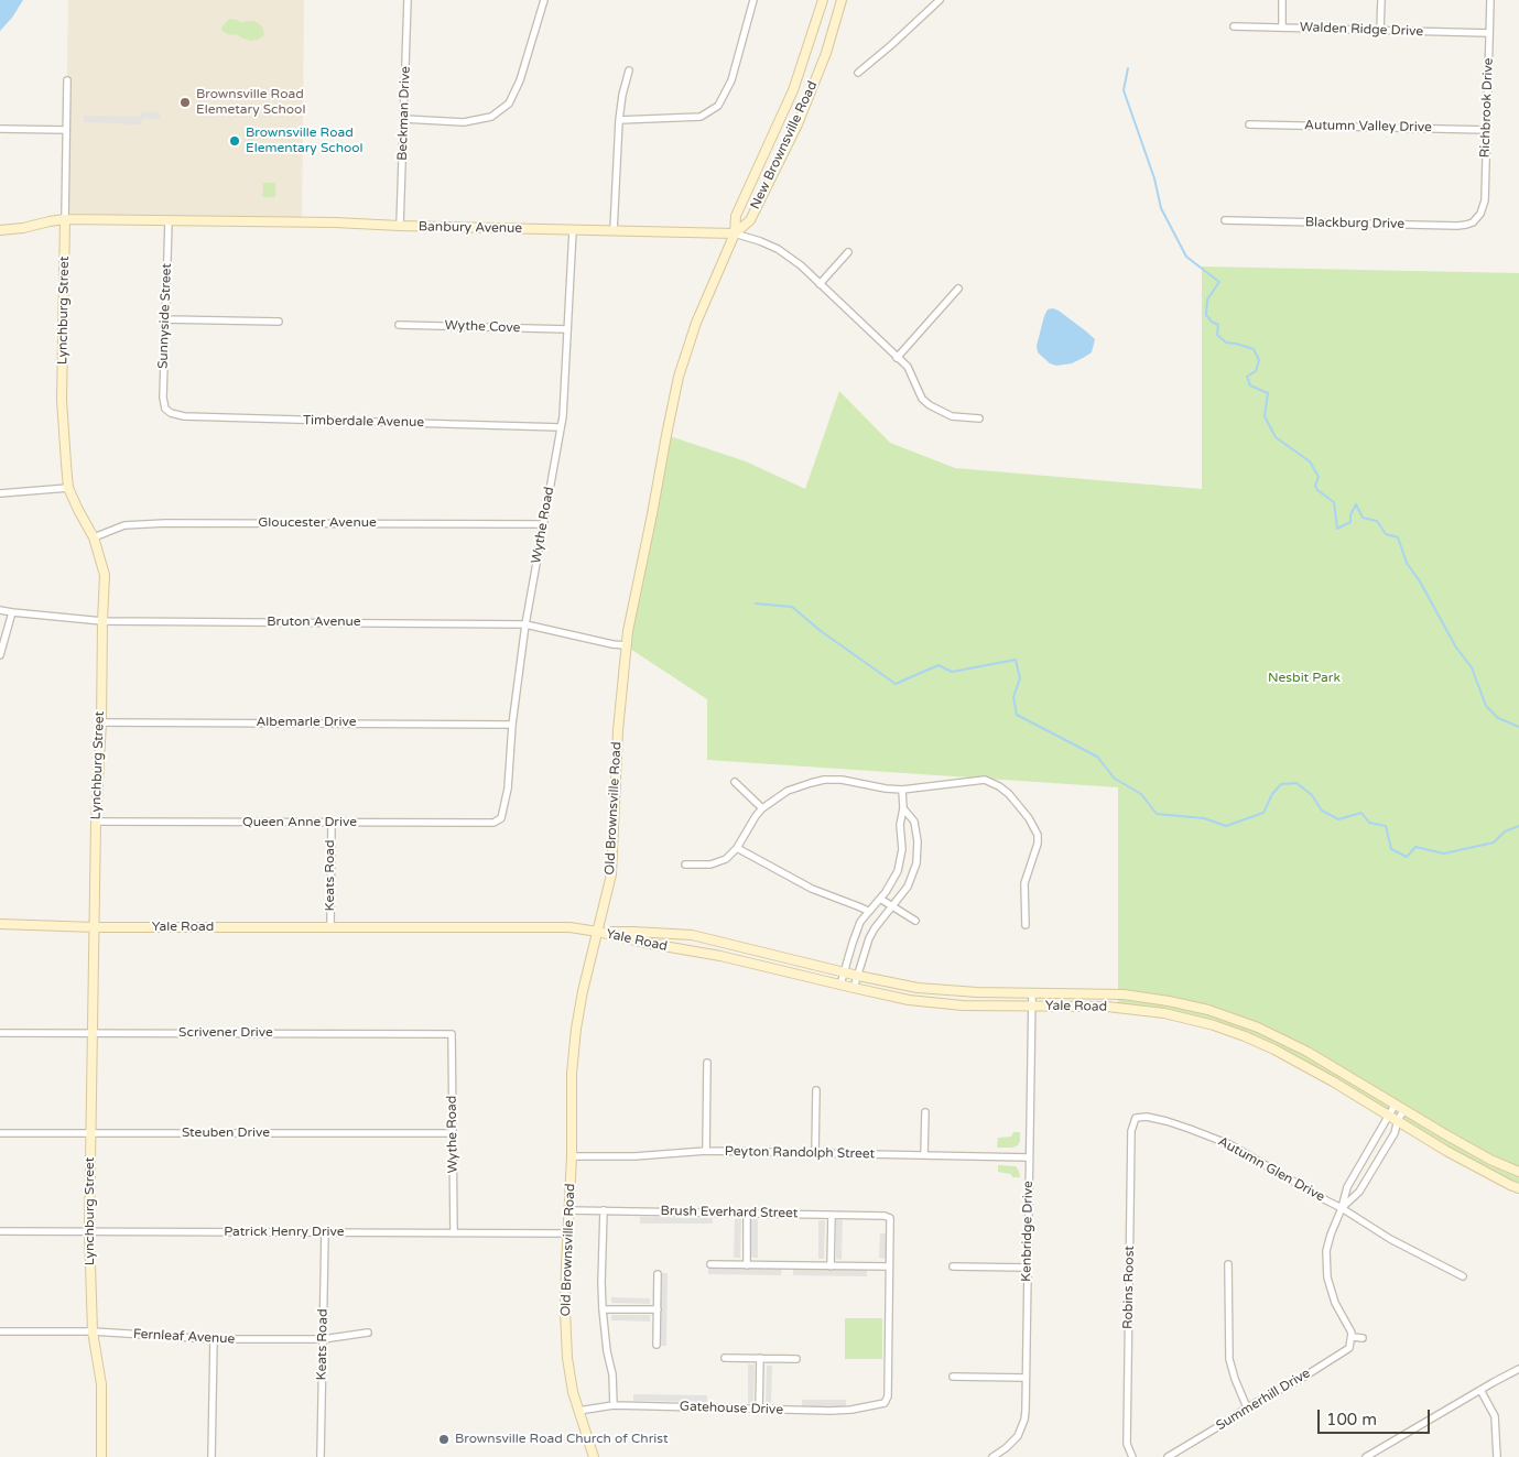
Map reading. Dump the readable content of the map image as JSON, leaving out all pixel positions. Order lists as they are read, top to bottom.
{
  "streets": {
    "main road": [
      "New Brownsville Road",
      "Banbury Avenue",
      "Lynchburg Street",
      "Old Brownsville Road",
      "Yale Road"
    ],
    "street": [
      "Walden Ridge Drive",
      "Richbrook Drive",
      "Beckman Drive",
      "Autumn Valley Drive",
      "Blackburg Drive",
      "Sunnyside Street",
      "Wythe Cove",
      "Timberdale Avenue",
      "Gloucester Avenue",
      "Wythe Road",
      "Bruton Avenue",
      "Albemarle Drive",
      "Queen Anne Drive",
      "Keats Road",
      "Scrivener Drive",
      "Steuben Drive",
      "Peyton Randolph Street",
      "Autumn Glen Drive",
      "Brush Everhard Street",
      "Kenbridge Drive",
      "Patrick Henry Drive",
      "Robins Roost",
      "Fernleaf Avenue",
      "Summerhill Drive",
      "Gatehouse Drive"
    ]
  },
  "crossings": [
    ["Walden Ridge Drive", "Richbrook Drive"],
    ["Richbrook Drive", "Autumn Valley Drive"],
    ["Richbrook Drive", "Blackburg Drive"],
    ["Beckman Drive", "Banbury Avenue"],
    ["New Brownsville Road", "Banbury Avenue"],
    ["New Brownsville Road", "Old Brownsville Road"],
    ["Banbury Avenue", "Lynchburg Street"],
    ["Banbury Avenue", "Sunnyside Street"],
    ["Banbury Avenue", "Wythe Road"],
    ["Banbury Avenue", "Old Brownsville Road"],
    ["Lynchburg Street", "Gloucester Avenue"],
    ["Lynchburg Street", "Bruton Avenue"],
    ["Lynchburg Street", "Albemarle Drive"],
    ["Lynchburg Street", "Queen Anne Drive"],
    ["Lynchburg Street", "Yale Road"],
    ["Lynchburg Street", "Scrivener Drive"],
    ["Lynchburg Street", "Steuben Drive"],
    ["Lynchburg Street", "Patrick Henry Drive"],
    ["Lynchburg Street", "Fernleaf Avenue"],
    ["Sunnyside Street", "Timberdale Avenue"],
    ["Wythe Cove", "Wythe Road"],
    ["Timberdale Avenue", "Wythe Road"],
    ["Gloucester Avenue", "Wythe Road"],
    ["Wythe Road", "Bruton Avenue"],
    ["Wythe Road", "Albemarle Drive"],
    ["Wythe Road", "Queen Anne Drive"],
    ["Wythe Road", "Scrivener Drive"],
    ["Wythe Road", "Steuben Drive"],
    ["Wythe Road", "Patrick Henry Drive"],
    ["Bruton Avenue", "Old Brownsville Road"],
    ["Old Brownsville Road", "Yale Road"],
    ["Old Brownsville Road", "Peyton Randolph Street"],
    ["Old Brownsville Road", "Brush Everhard Street"],
    ["Old Brownsville Road", "Patrick Henry Drive"],
    ["Old Brownsville Road", "Gatehouse Drive"],
    ["Queen Anne Drive", "Keats Road"],
    ["Keats Road", "Yale Road"],
    ["Keats Road", "Patrick Henry Drive"],
    ["Keats Road", "Fernleaf Avenue"],
    ["Yale Road", "Kenbridge Drive"],
    ["Peyton Randolph Street", "Kenbridge Drive"],
    ["Autumn Glen Drive", "Robins Roost"],
    ["Brush Everhard Street", "Gatehouse Drive"]
  ],
  "parks": ["Nesbit Park"],
  "places": ["Brownsville Road Elemetary School", "Brownsville Road Elementary School", "Brownsville Road Church of Christ"],
  "scale_bar": "100 m"
}
